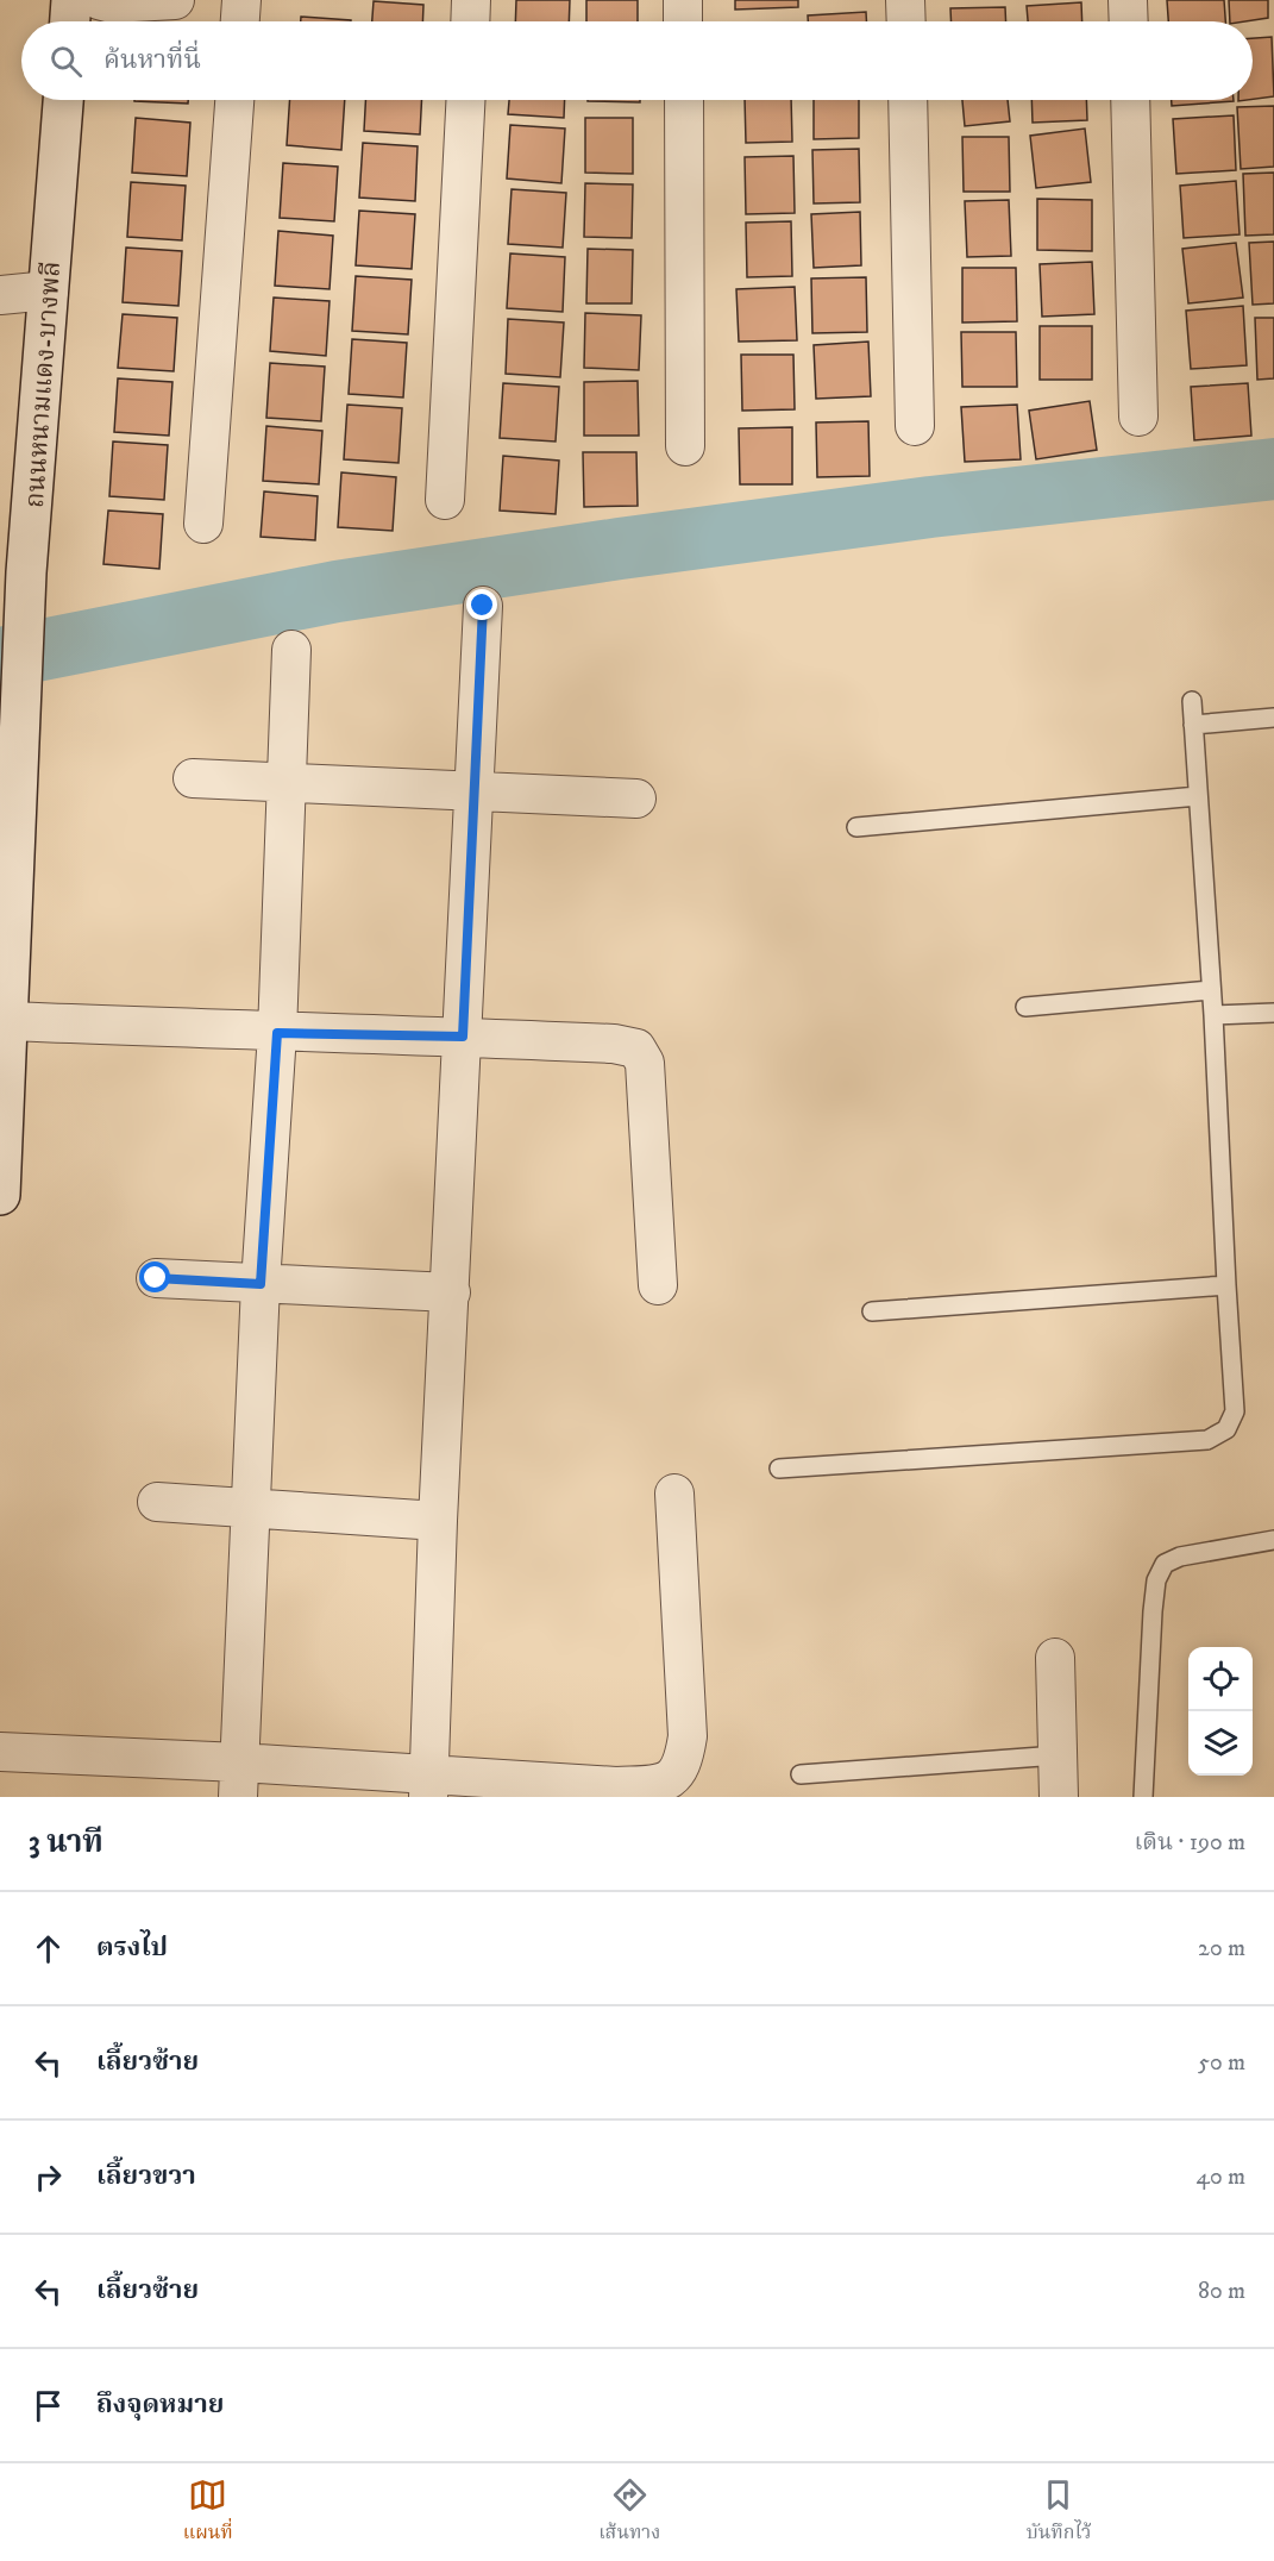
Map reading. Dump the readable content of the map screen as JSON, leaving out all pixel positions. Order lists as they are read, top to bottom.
{
  "streets": {
    "main road": ["ถนนหนามแดง-บางพลี"]
  },
  "page": {
    "search": "ค้นหาที่นี่",
    "heading": ["3 นาที", "เดิน · 190 m"],
    "list": [
      ["ตรงไป", "20 m"],
      ["เลี้ยวซ้าย", "50 m"],
      ["เลี้ยวขวา", "40 m"],
      ["เลี้ยวซ้าย", "80 m"],
      "ถึงจุดหมาย"
    ],
    "nav": ["แผนที่", "เส้นทาง", "บันทึกไว้"]
  }
}
